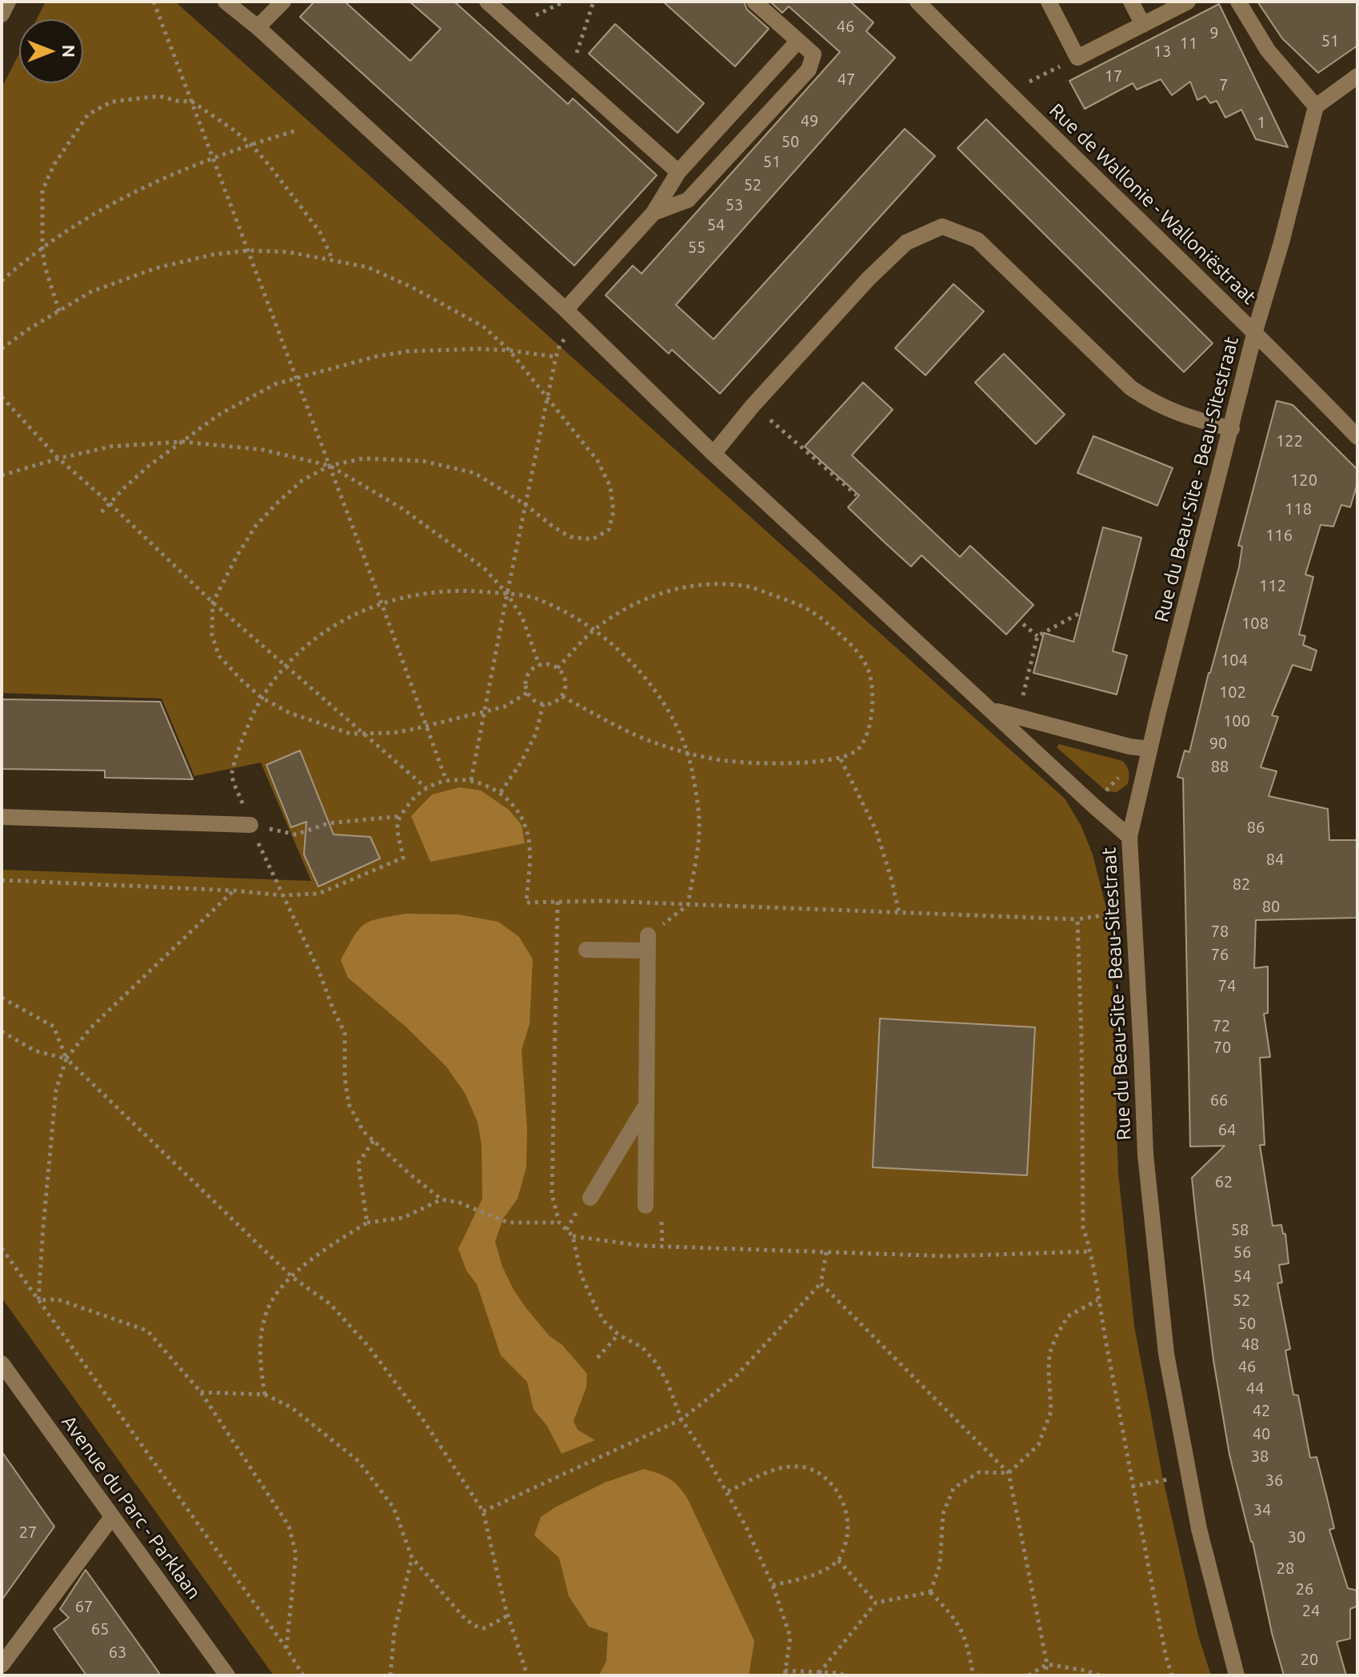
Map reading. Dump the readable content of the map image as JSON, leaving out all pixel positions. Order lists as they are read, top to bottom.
{
  "streets": {
    "street": ["Rue de Wallonie - Walloniëstraat", "Rue du Beau-Site - Beau-Sitestraat", "Avenue du Parc - Parklaan"]
  },
  "crossings": [
    ["Rue de Wallonie - Walloniëstraat", "Rue du Beau-Site - Beau-Sitestraat"]
  ],
  "house_numbers": [
    "46",
    "9",
    "51",
    "11",
    "13",
    "17",
    "47",
    "7",
    "49",
    "1",
    "50",
    "51",
    "52",
    "53",
    "54",
    "55",
    "122",
    "120",
    "118",
    "116",
    "112",
    "108",
    "104",
    "102",
    "100",
    "90",
    "88",
    "86",
    "84",
    "82",
    "80",
    "78",
    "76",
    "74",
    "72",
    "70",
    "66",
    "64",
    "62",
    "58",
    "56",
    "54",
    "52",
    "50",
    "48",
    "46",
    "44",
    "42",
    "40",
    "38",
    "36",
    "34",
    "27",
    "30",
    "28",
    "26",
    "67",
    "24",
    "65",
    "63",
    "20"
  ],
  "north": "right"
}
